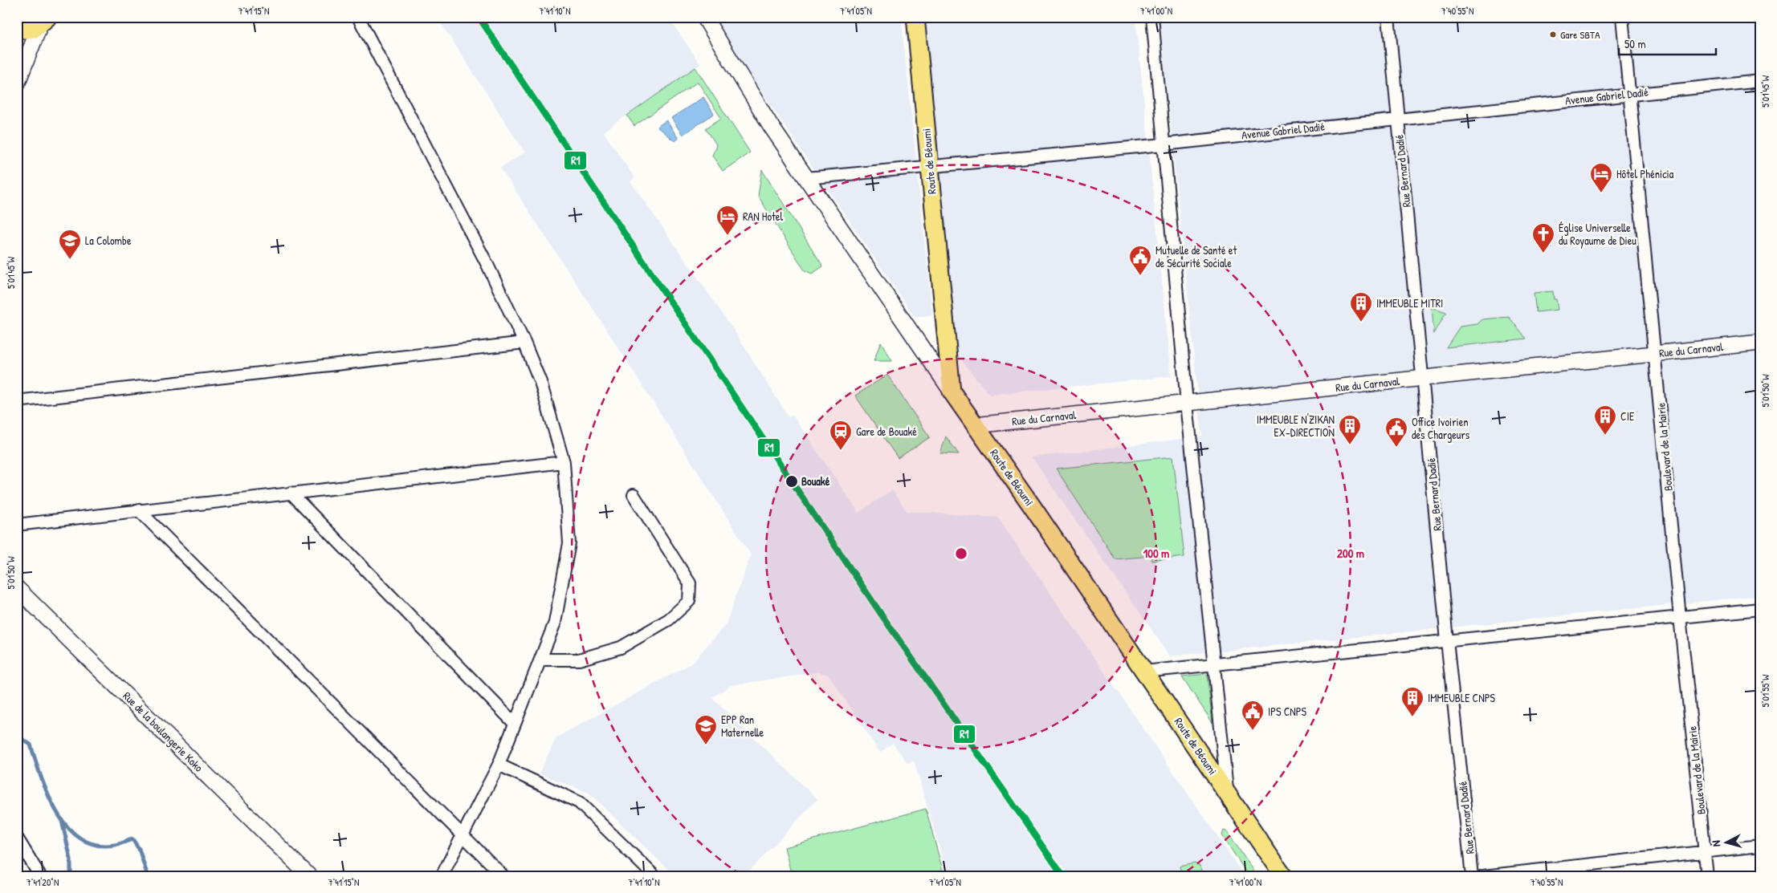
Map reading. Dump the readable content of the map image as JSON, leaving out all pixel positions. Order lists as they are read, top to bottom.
{
  "streets": {
    "main road": ["Route de Béoumi"],
    "street": [
      "Avenue Gabriel Dadié",
      "Rue Bernard Dadié",
      "Rue du Carnaval",
      "Boulevard de la Mairie",
      "Rue de la boulangerie Koko"
    ]
  },
  "crossings": [
    ["Avenue Gabriel Dadié", "Route de Béoumi"],
    ["Avenue Gabriel Dadié", "Rue Bernard Dadié"],
    ["Avenue Gabriel Dadié", "Boulevard de la Mairie"],
    ["Route de Béoumi", "Rue du Carnaval"],
    ["Rue Bernard Dadié", "Rue du Carnaval"],
    ["Rue du Carnaval", "Boulevard de la Mairie"]
  ],
  "places": {
    "other": ["Gare SBTA", "Bouaké"],
    "hotel": ["Hôtel Phénicia", "RAN Hotel"],
    "church": ["Église Universelle du Royaume de Dieu"],
    "school or university": ["La Colombe", "EPP Ran Maternelle"],
    "public building": ["Mutuelle de Santé et de Sécurité Sociale", "Office Ivoirien des Chargeurs", "IPS CNPS"],
    "building": [
      "IMMEUBLE MITRI",
      "CIE",
      "IMMEUBLE N'ZIKAN EX-DIRECTION",
      "IMMEUBLE CNPS"
    ],
    "station": ["Gare de Bouaké"]
  },
  "lines": ["transit line R1"],
  "scale_bar": "50 m",
  "north": "left",
  "coordinates": [
    "7°41'15\"N",
    "7°41'10\"N",
    "7°41'05\"N",
    "7°41'00\"N",
    "7°40'55\"N",
    "5°01'45\"W",
    "5°01'50\"W",
    "5°01'55\"W",
    "7°41'20\"N"
  ],
  "rings": ["100 m", "200 m"]
}
